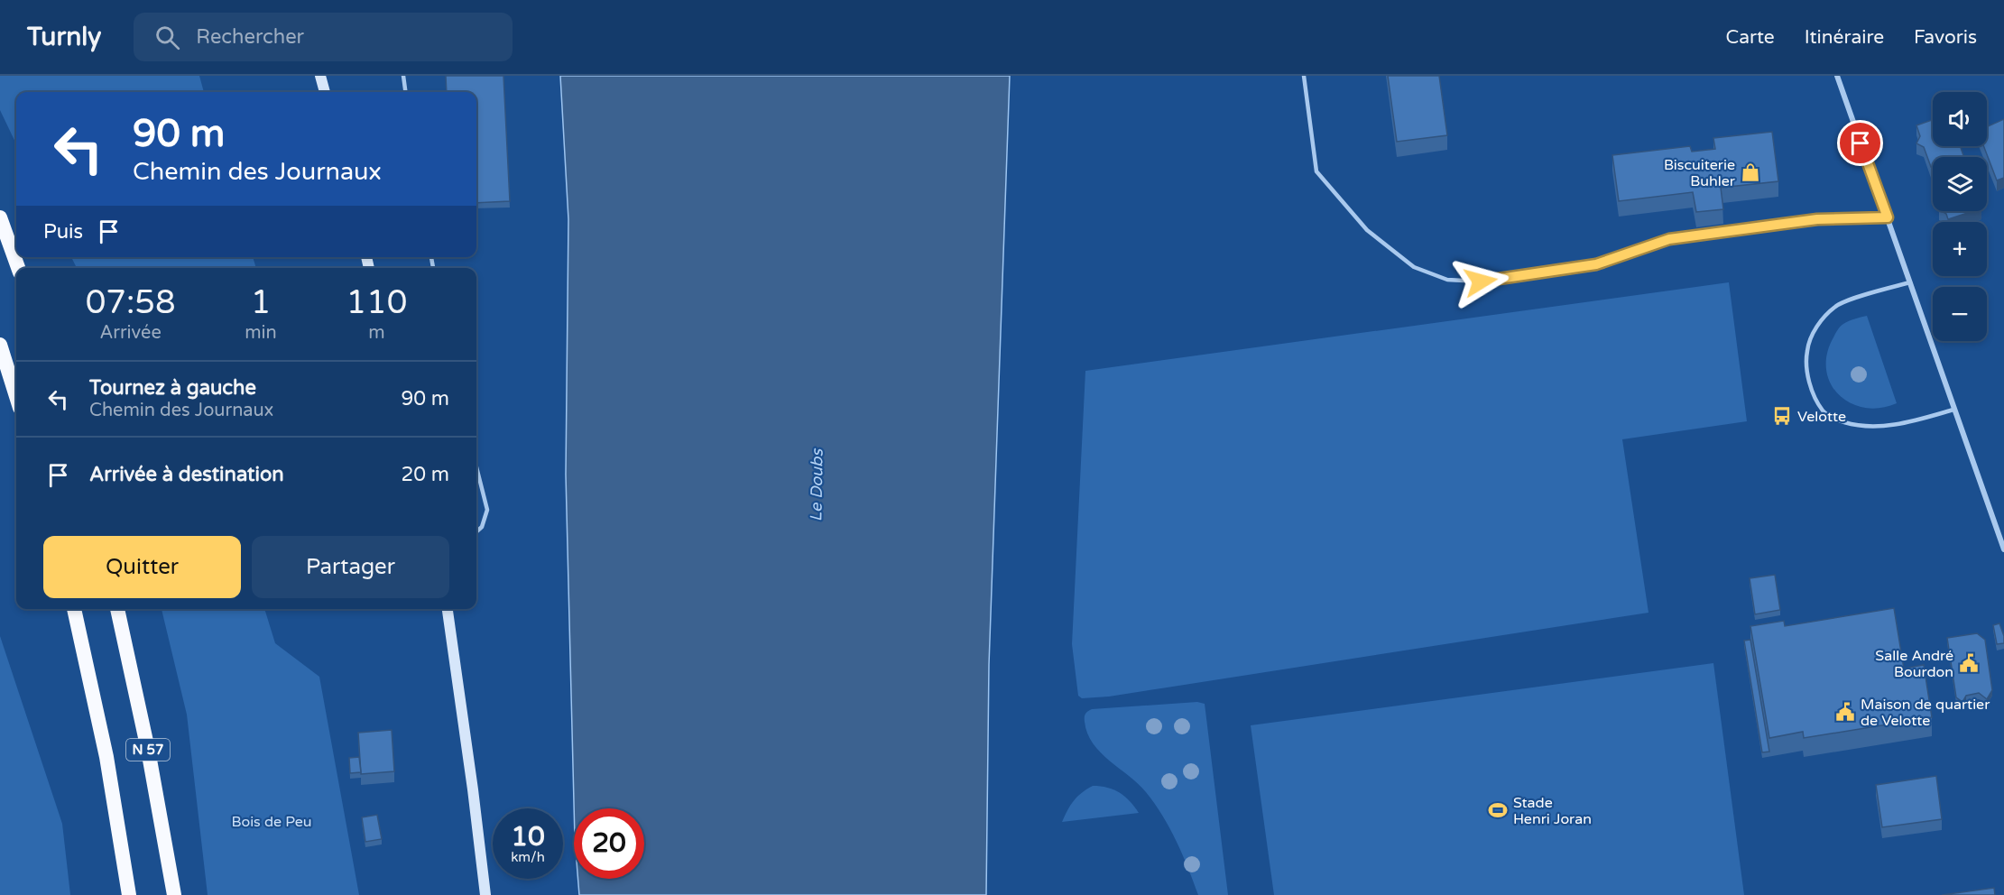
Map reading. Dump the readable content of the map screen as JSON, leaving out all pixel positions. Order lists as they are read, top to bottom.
{
  "streets": {
    "highway": ["N 57"]
  },
  "water": ["Le Doubs"],
  "parks": ["Bois de Peu"],
  "places": {
    "shop": ["Biscuiterie Buhler"],
    "bus stop": ["Velotte"],
    "public building": ["Salle André Bourdon", "Maison de quartier de Velotte"],
    "sports": ["Stade Henri Joran"]
  },
  "page": {
    "header": "Turnly",
    "search": "Rechercher",
    "nav": ["Carte", "Itinéraire", "Favoris"],
    "map_buttons": ["+", "−"],
    "turn": ["90 m", "Chemin des Journaux"],
    "then": "Puis",
    "eta": [
      "07:58",
      "Arrivée",
      "1",
      "min",
      "110",
      "m"
    ],
    "list": [
      {
        "name": "Tournez à gauche",
        "note": "Chemin des Journaux",
        "value": "90 m"
      },
      {
        "name": "Arrivée à destination",
        "value": "20 m"
      }
    ],
    "buttons": ["Quitter", "Partager"],
    "speed": "10 km/h",
    "limit": "20"
  }
}
